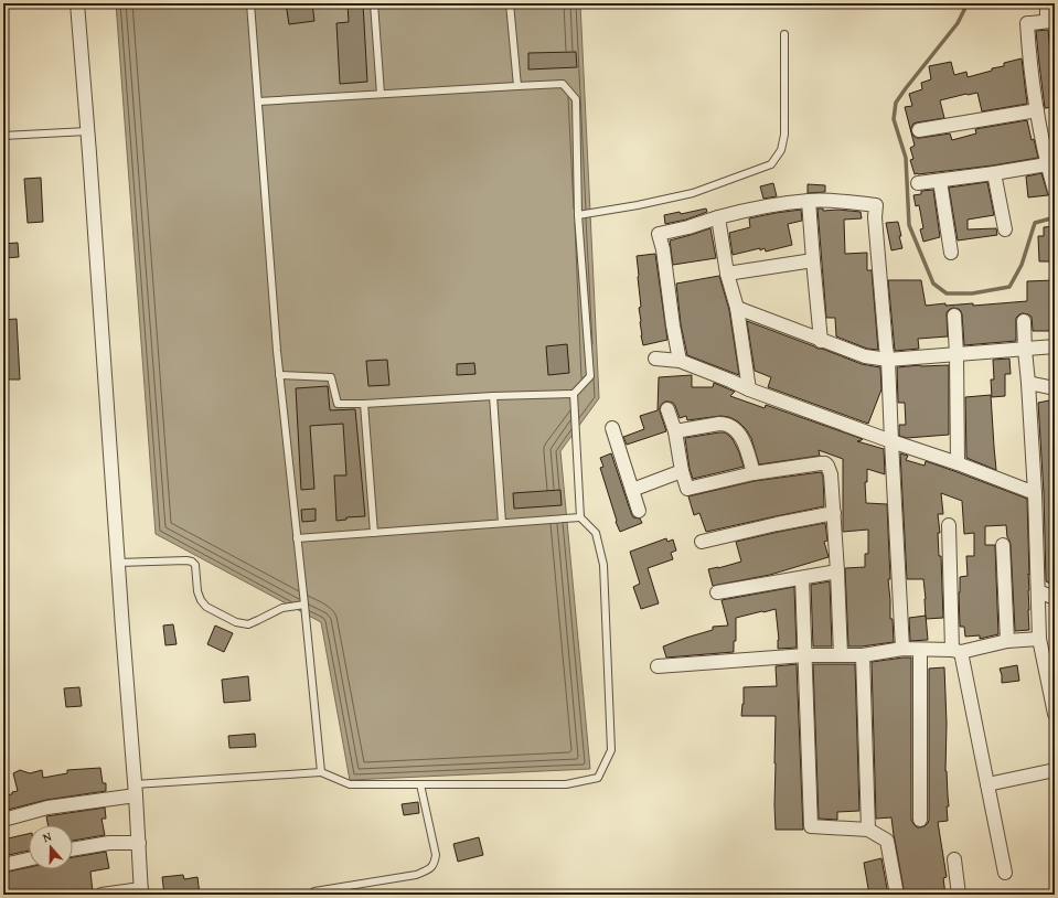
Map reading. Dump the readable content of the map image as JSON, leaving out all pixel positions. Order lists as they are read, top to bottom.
{
  "north": "top"
}
